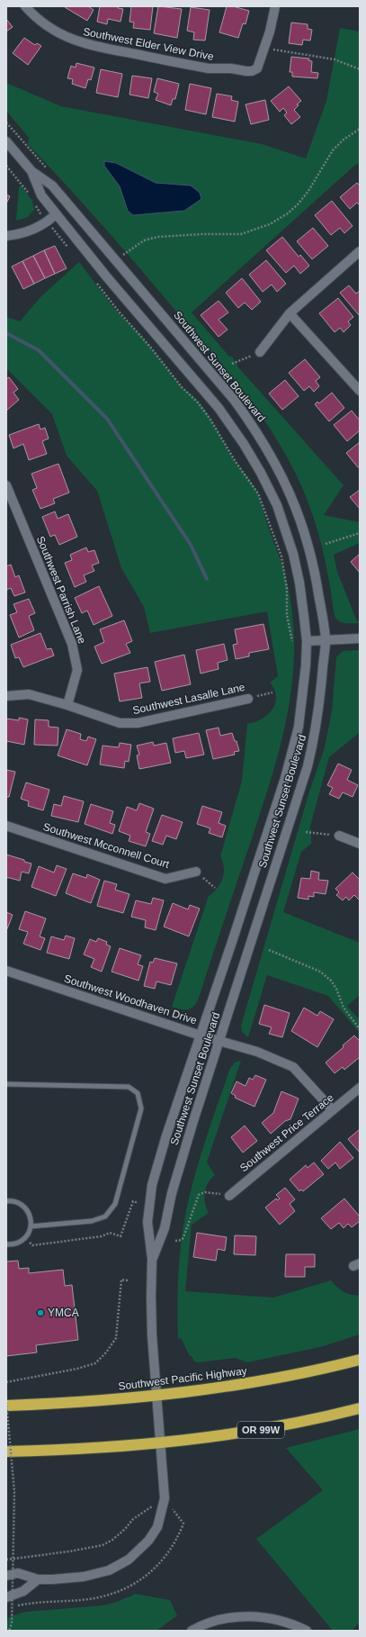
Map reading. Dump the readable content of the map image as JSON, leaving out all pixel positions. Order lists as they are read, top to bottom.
{
  "streets": {
    "highway": ["Southwest Pacific Highway", "OR 99W"],
    "main road": [
      "Southwest Elder View Drive",
      "Southwest Sunset Boulevard",
      "Southwest Parrish Lane",
      "Southwest Lasalle Lane",
      "Southwest Mcconnell Court",
      "Southwest Woodhaven Drive",
      "Southwest Price Terrace"
    ]
  },
  "crossings": [
    ["Southwest Sunset Boulevard", "Southwest Woodhaven Drive"],
    ["Southwest Sunset Boulevard", "Southwest Pacific Highway"],
    ["Southwest Sunset Boulevard", "OR 99W"],
    ["Southwest Parrish Lane", "Southwest Lasalle Lane"],
    ["Southwest Woodhaven Drive", "Southwest Price Terrace"]
  ],
  "places": ["YMCA"]
}
